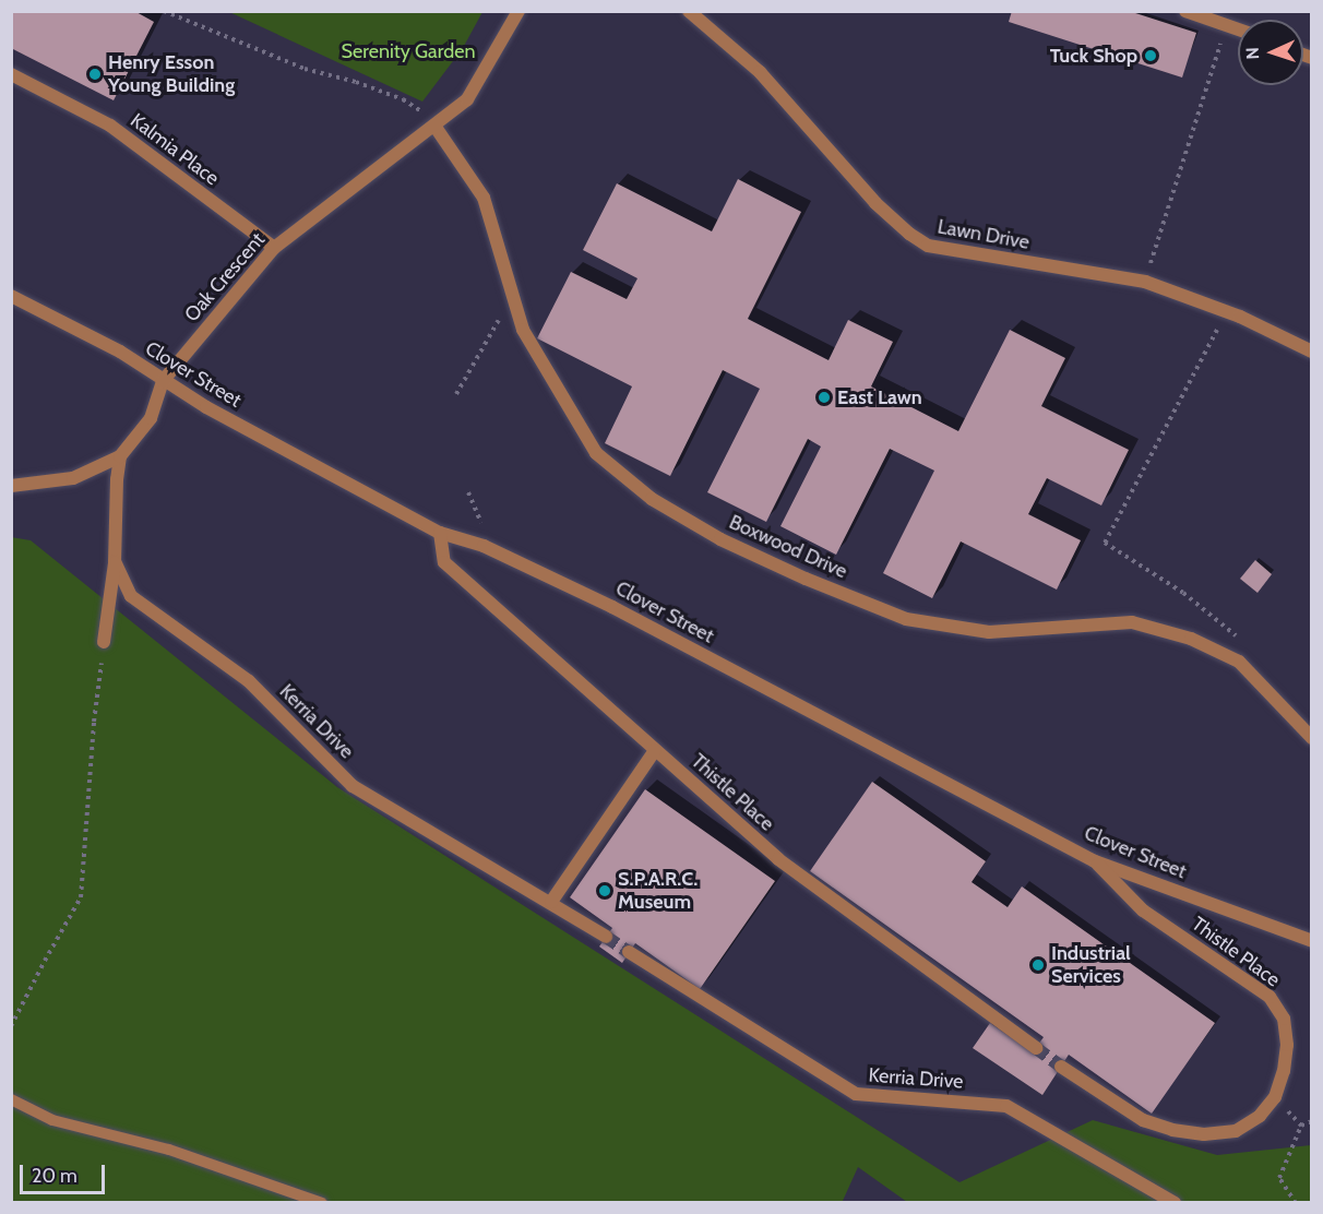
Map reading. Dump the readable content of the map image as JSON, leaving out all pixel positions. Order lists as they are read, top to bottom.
{
  "streets": {
    "street": [
      "Kalmia Place",
      "Lawn Drive",
      "Oak Crescent",
      "Clover Street",
      "Boxwood Drive",
      "Kerria Drive",
      "Thistle Place"
    ]
  },
  "crossings": [
    ["Kalmia Place", "Oak Crescent"],
    ["Oak Crescent", "Clover Street"],
    ["Oak Crescent", "Boxwood Drive"],
    ["Oak Crescent", "Kerria Drive"],
    ["Clover Street", "Thistle Place"]
  ],
  "parks": ["Serenity Garden"],
  "places": [
    "Tuck Shop",
    "Henry Esson Young Building",
    "East Lawn",
    "S.P.A.R.C. Museum",
    "Industrial Services"
  ],
  "scale_bar": "20 m",
  "north": "left"
}
